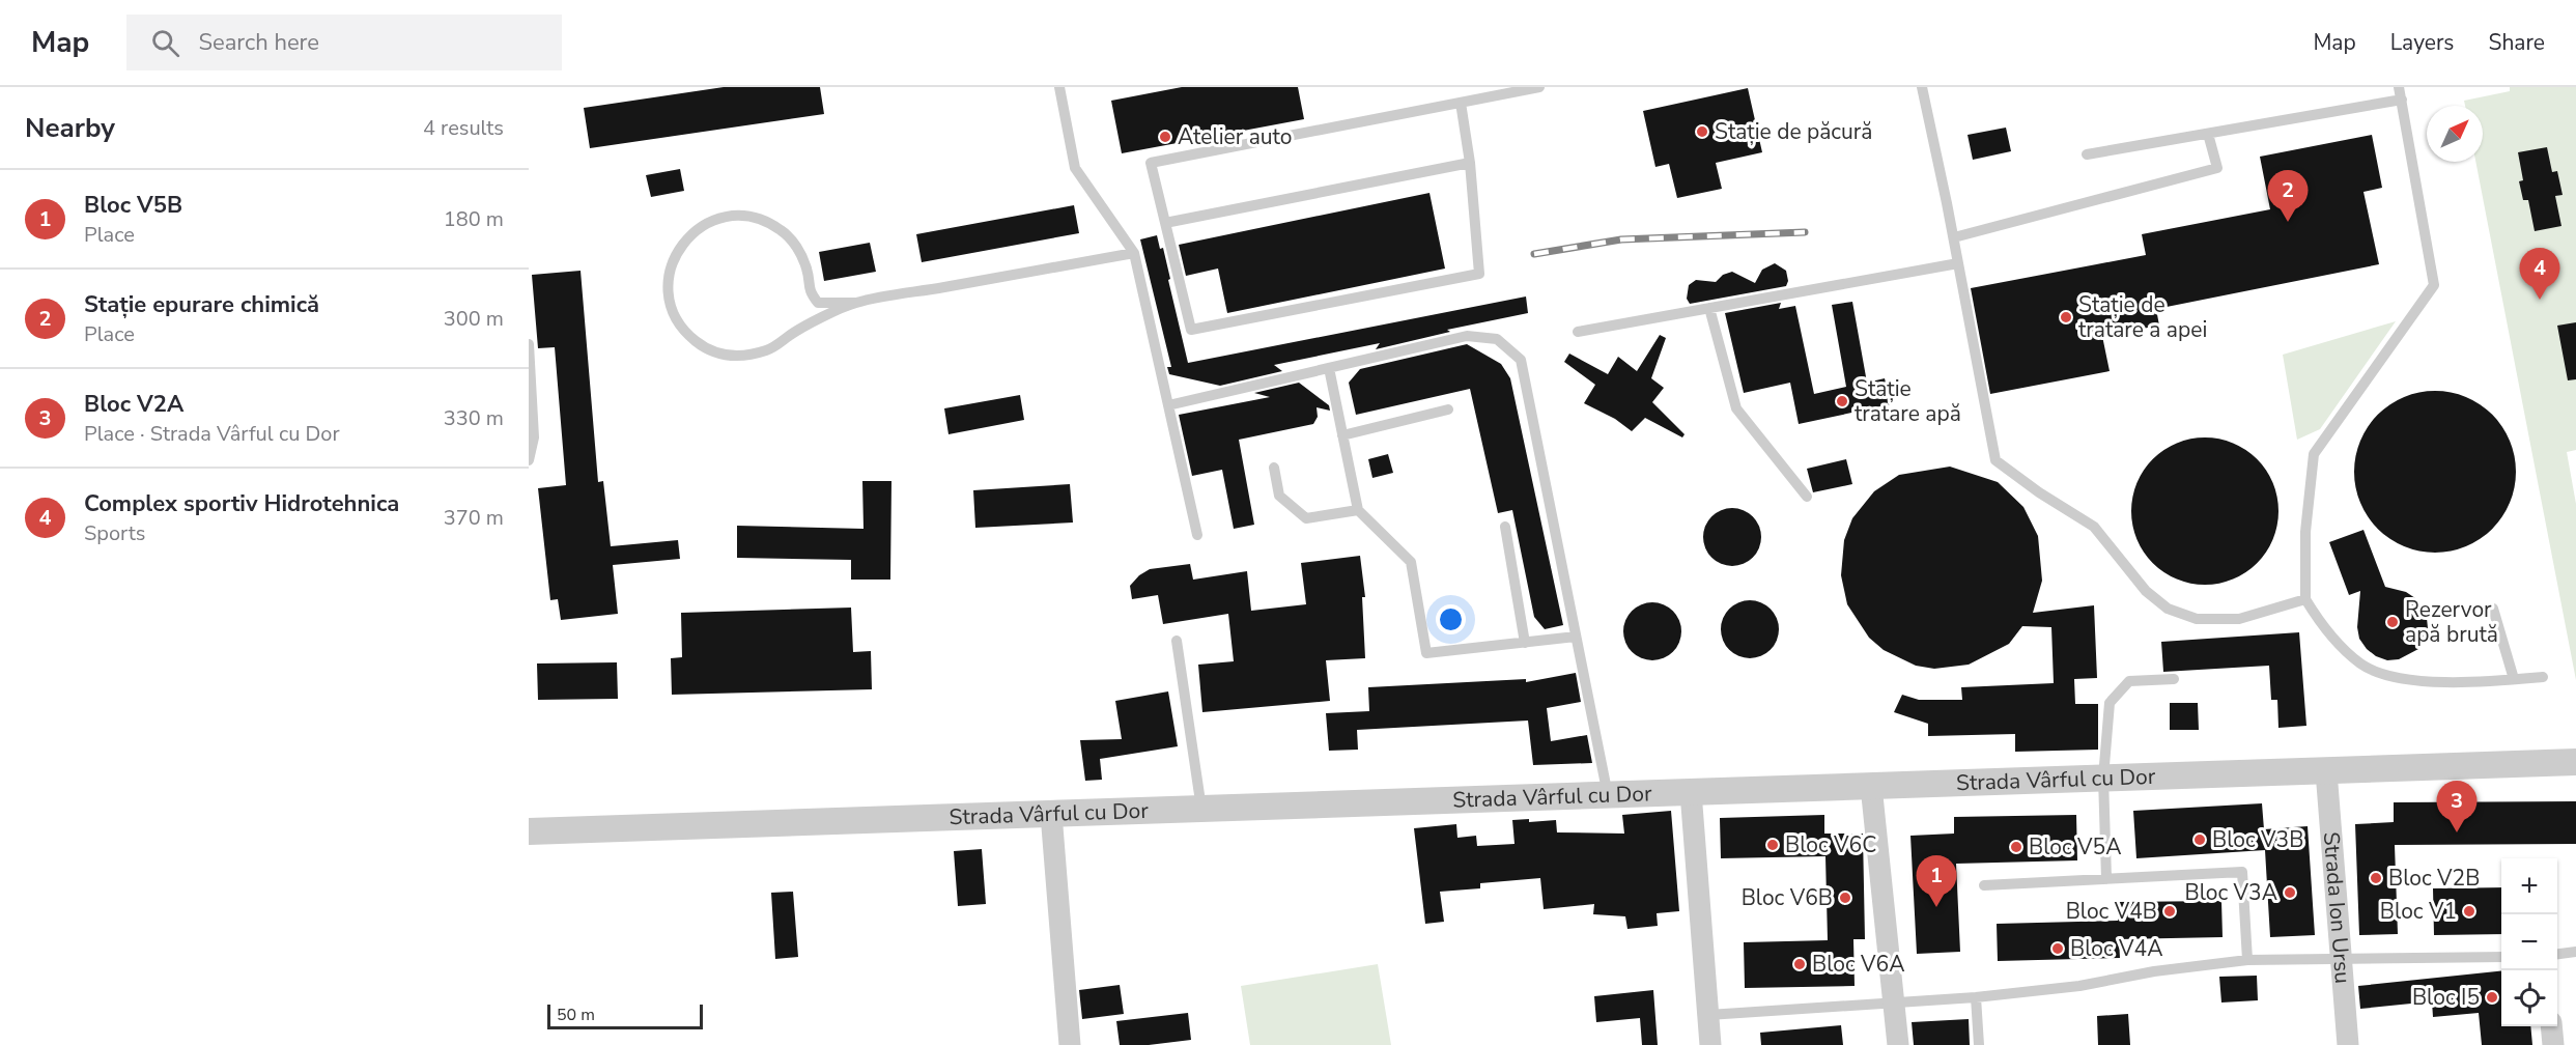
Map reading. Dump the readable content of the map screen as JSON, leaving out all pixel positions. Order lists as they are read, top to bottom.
{
  "streets": {
    "street": ["Strada Vârful cu Dor", "Strada Ion Ursu"]
  },
  "crossings": [
    ["Strada Vârful cu Dor", "Strada Ion Ursu"]
  ],
  "places": [
    "Stație de păcură",
    "Atelier auto",
    "Stație de tratare a apei",
    "Stație tratare apă",
    "Rezervor apă brută",
    "Bloc V3B",
    "Bloc V6C",
    "Bloc V5A",
    "Bloc V2B",
    "Bloc V3A",
    "Bloc V6B",
    "Bloc V4B",
    "Bloc V1",
    "Bloc V4A",
    "Bloc V6A",
    "Bloc I5"
  ],
  "scale_bar": "50 m",
  "north": "top right",
  "page": {
    "header": "Map",
    "search": "Search here",
    "nav": ["Map", "Layers", "Share"],
    "heading": ["Nearby", "4 results"],
    "list": [
      {
        "mark": "1",
        "name": "Bloc V5B",
        "note": "Place",
        "value": "180 m"
      },
      {
        "mark": "2",
        "name": "Stație epurare chimică",
        "note": "Place",
        "value": "300 m"
      },
      {
        "mark": "3",
        "name": "Bloc V2A",
        "note": "Place · Strada Vârful cu Dor",
        "value": "330 m"
      },
      {
        "mark": "4",
        "name": "Complex sportiv Hidrotehnica",
        "note": "Sports",
        "value": "370 m"
      }
    ],
    "pins": [
      "2",
      "4",
      "3",
      "1"
    ],
    "map_buttons": ["+", "−"],
    "scale": "50 m"
  }
}
